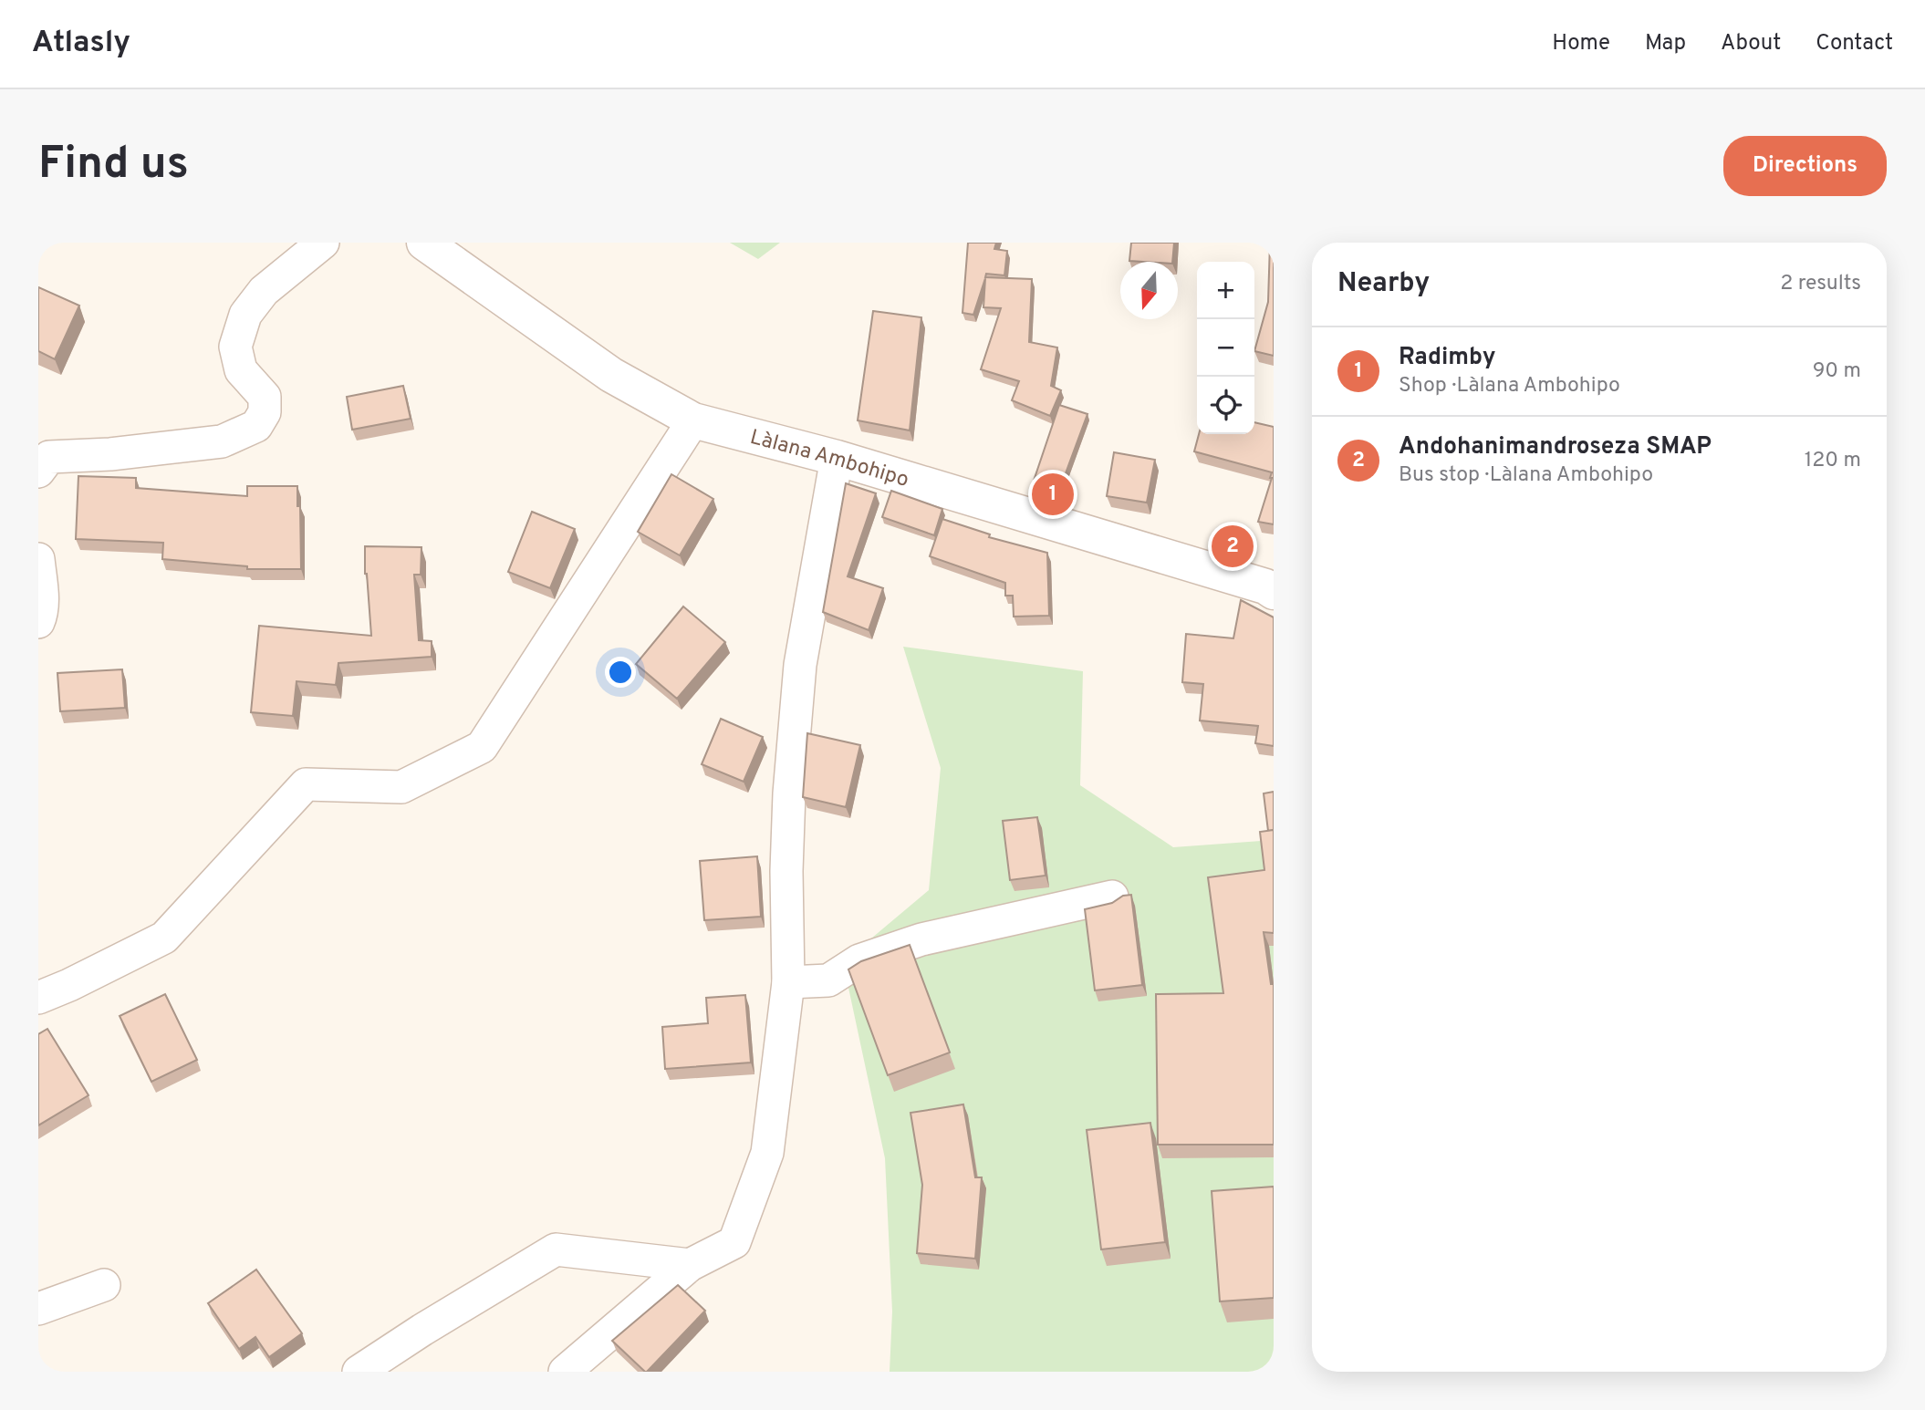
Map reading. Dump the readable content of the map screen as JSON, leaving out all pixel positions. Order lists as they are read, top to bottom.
{
  "streets": {
    "street": ["Làlana Ambohipo"]
  },
  "north": "bottom",
  "page": {
    "header": "Atlasly",
    "nav": [
      "Home",
      "Map",
      "About",
      "Contact"
    ],
    "buttons": "Directions",
    "title": "Find us",
    "heading": ["Nearby", "2 results"],
    "map_buttons": ["+", "−"],
    "list": [
      {
        "mark": "1",
        "name": "Radimby",
        "note": "Shop · Làlana Ambohipo",
        "value": "90 m"
      },
      {
        "mark": "2",
        "name": "Andohanimandroseza SMAP",
        "note": "Bus stop · Làlana Ambohipo",
        "value": "120 m"
      }
    ],
    "pins": ["1", "2"]
  }
}
